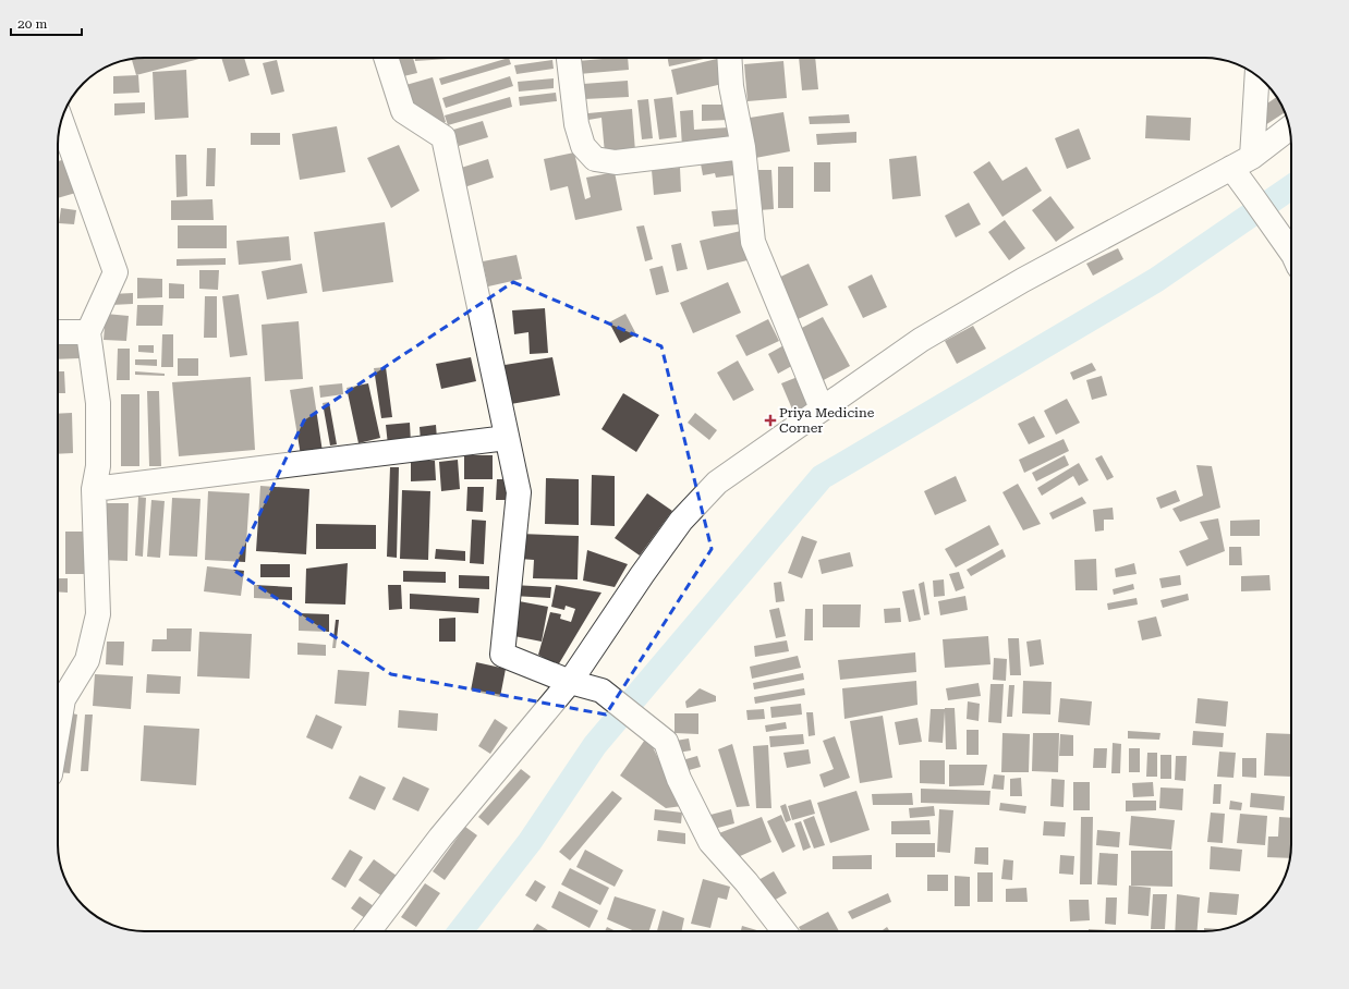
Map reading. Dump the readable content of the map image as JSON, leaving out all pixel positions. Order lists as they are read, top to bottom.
{
  "places": {
    "health": ["Priya Medicine Corner"]
  },
  "scale_bar": "20 m"
}
